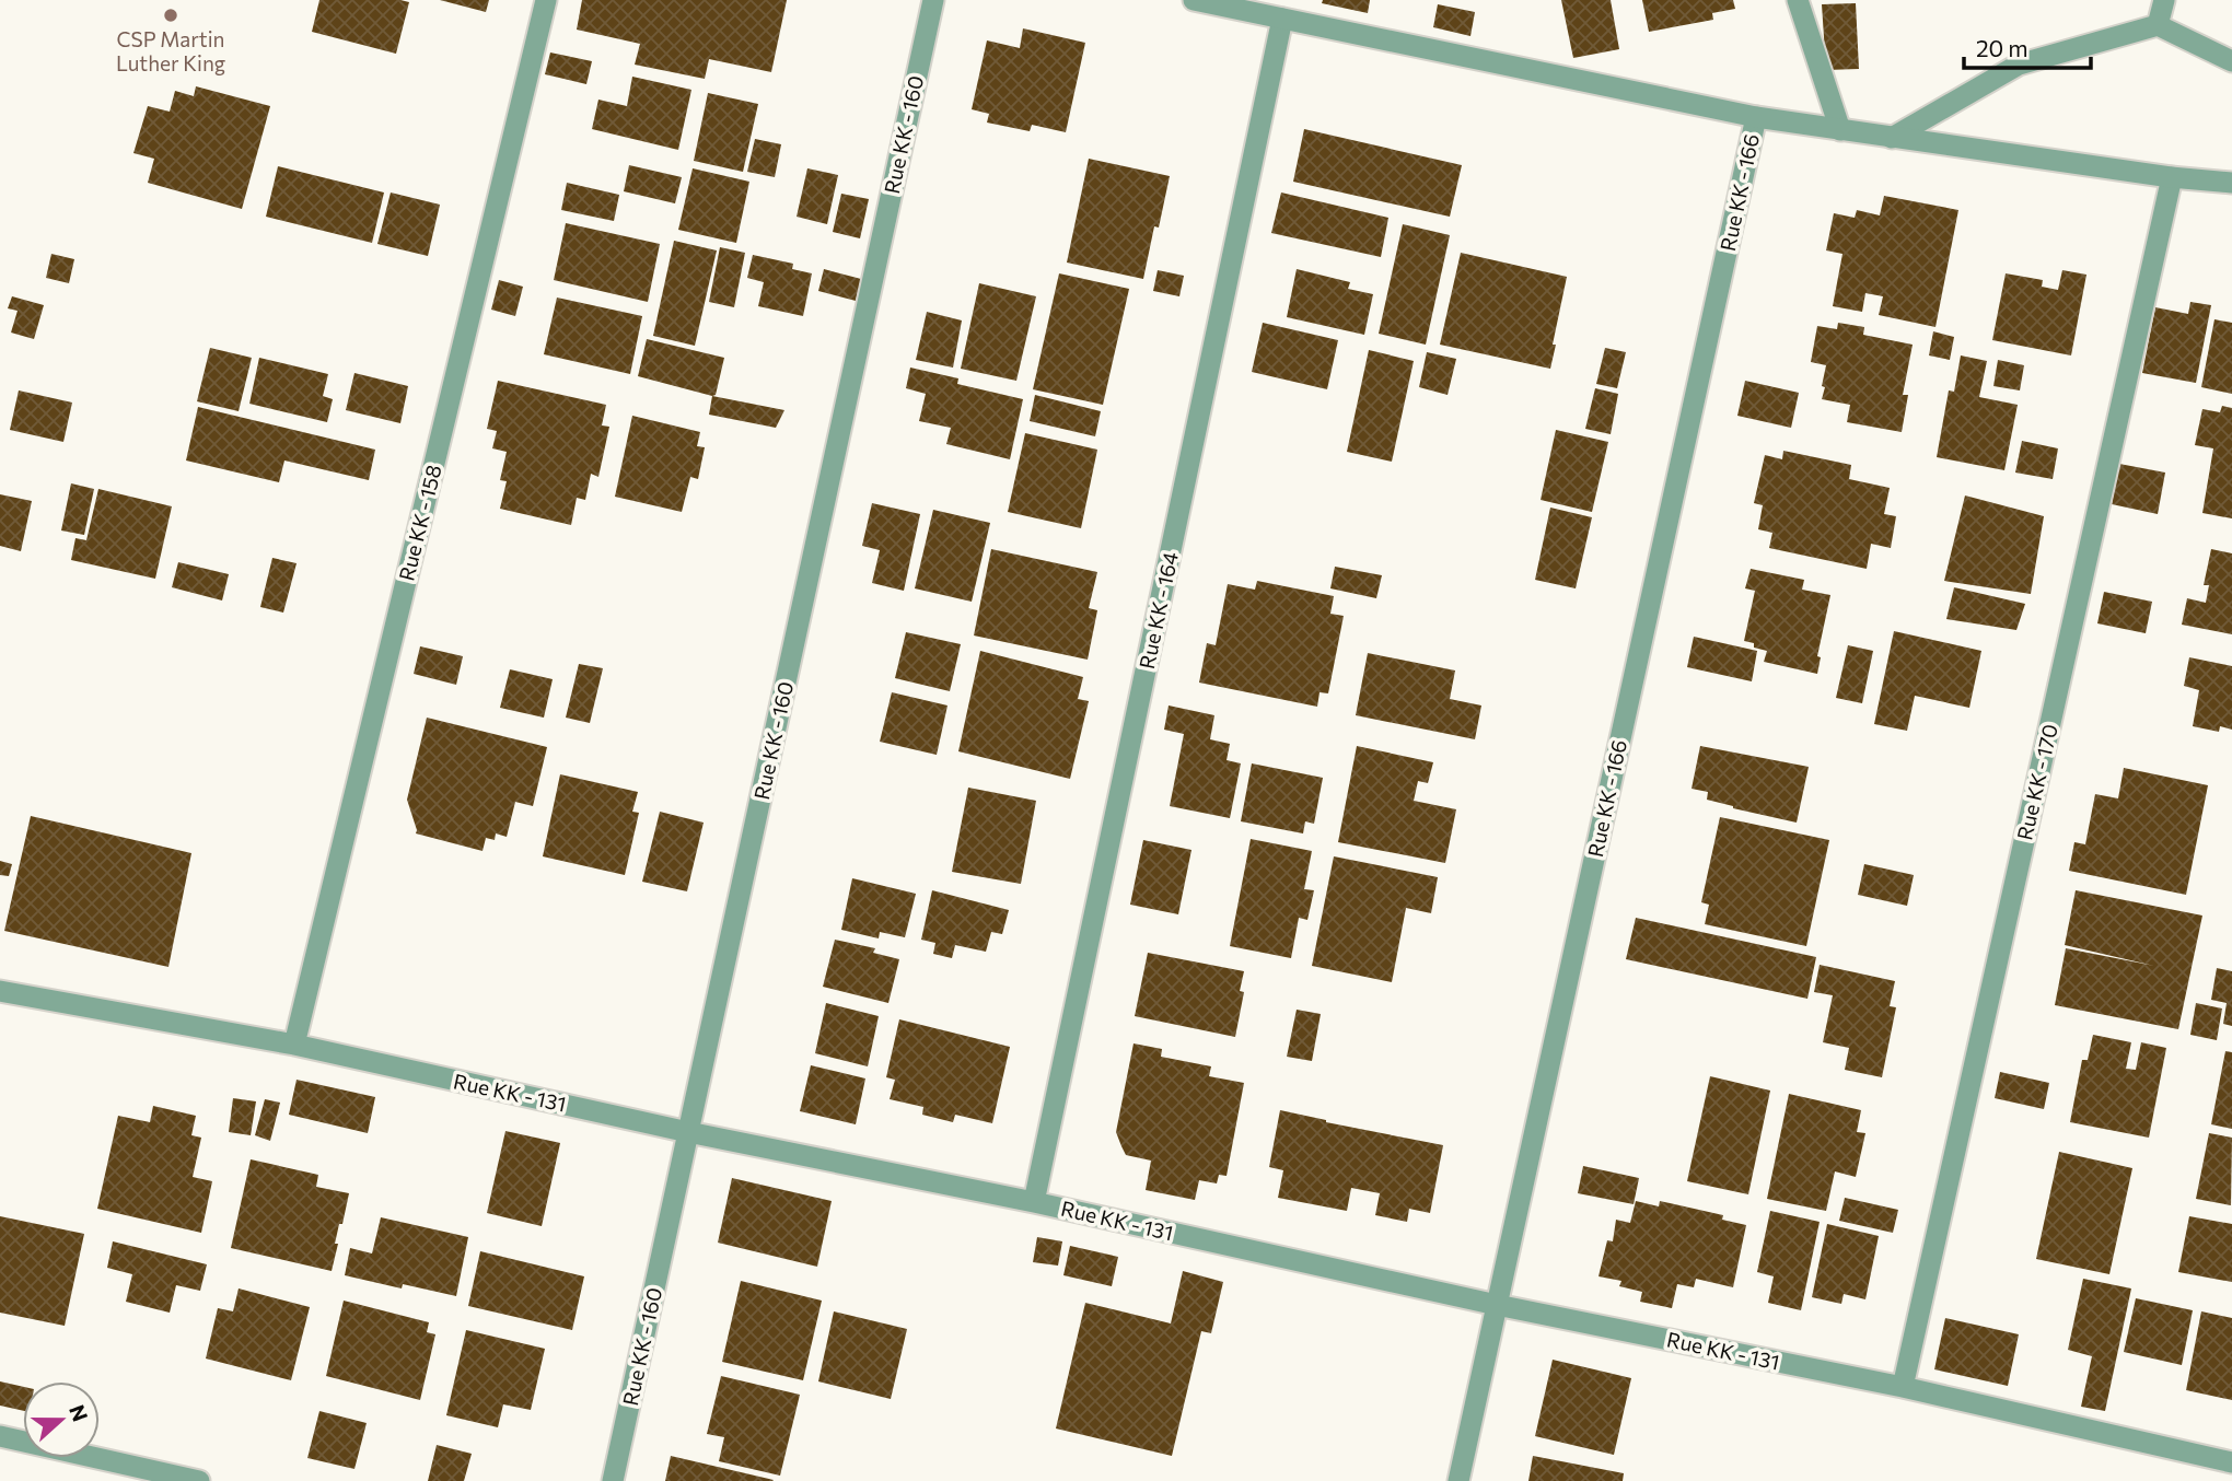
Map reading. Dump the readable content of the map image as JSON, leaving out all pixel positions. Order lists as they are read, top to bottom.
{
  "streets": {
    "street": [
      "Rue KK - 160",
      "Rue KK - 166",
      "Rue KK - 158",
      "Rue KK - 164",
      "Rue KK - 170",
      "Rue KK - 131"
    ]
  },
  "crossings": [
    ["Rue KK - 160", "Rue KK - 131"],
    ["Rue KK - 166", "Rue KK - 131"],
    ["Rue KK - 158", "Rue KK - 131"],
    ["Rue KK - 164", "Rue KK - 131"],
    ["Rue KK - 170", "Rue KK - 131"]
  ],
  "places": ["CSP Martin Luther King"],
  "scale_bar": "20 m",
  "north": "right"
}
